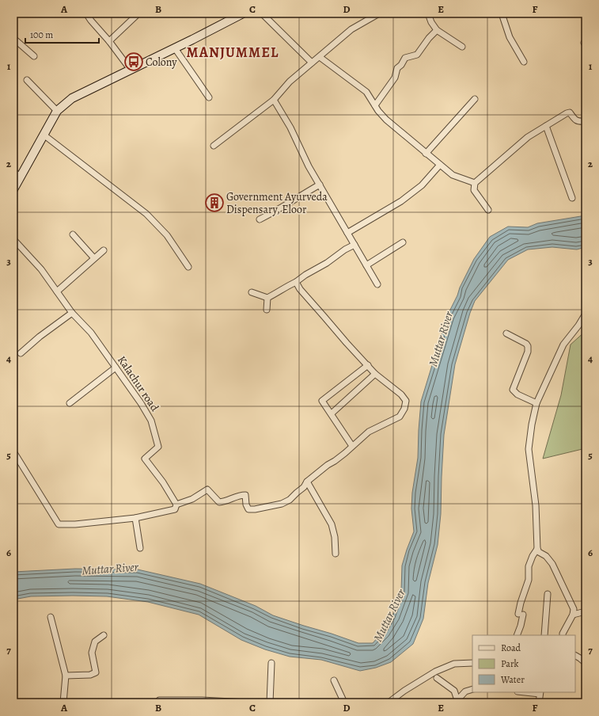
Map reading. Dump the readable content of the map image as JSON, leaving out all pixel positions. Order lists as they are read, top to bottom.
{
  "streets": {
    "street": ["Kalachur road"]
  },
  "districts": ["MANJUMMEL"],
  "water": ["Muttar River"],
  "places": {
    "bus stop": ["Colony"],
    "building": ["Government Ayurveda Dispensary, Eloor"]
  },
  "legend": ["Road", "Park", "Water"],
  "scale_bar": "100 m",
  "grid": {
    "columns": [
      "A",
      "B",
      "C",
      "D",
      "E",
      "F"
    ],
    "rows": [
      "1",
      "2",
      "3",
      "4",
      "5",
      "6",
      "7"
    ]
  }
}
